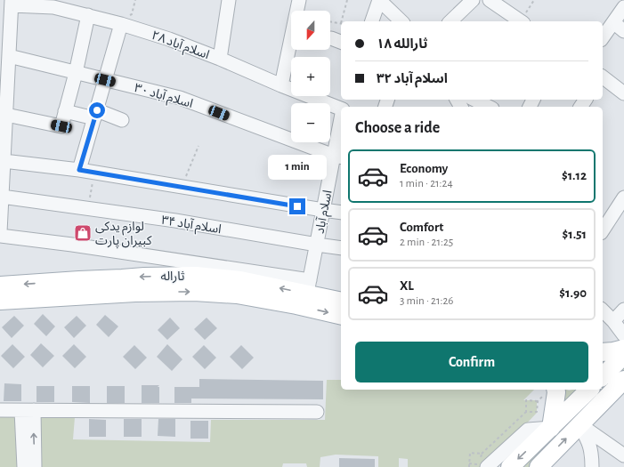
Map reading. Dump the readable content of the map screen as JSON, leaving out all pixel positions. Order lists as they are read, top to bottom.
{
  "streets": {
    "main road": ["ثاراله"],
    "street": [
      "اسلام آباد ۲۸",
      "اسلام آباد ۳۰",
      "اسلام آباد",
      "اسلام آباد ۳۴"
    ]
  },
  "crossings": [
    ["اسلام آباد ۳۰", "اسلام آباد"],
    ["اسلام آباد", "اسلام آباد ۳۴"],
    ["اسلام آباد", "ثاراله"]
  ],
  "places": {
    "shop": ["لوازم یدکی کبیران پارت"]
  },
  "north": "bottom",
  "page": {
    "map_buttons": ["+", "−"],
    "banner": ["ثارالله ۱۸", "اسلام آباد ۳۲"],
    "heading": "Choose a ride",
    "list": [
      {
        "name": "Economy",
        "note": "1 min · 21:24",
        "value": "$1.12"
      },
      {
        "name": "Comfort",
        "note": "2 min · 21:25",
        "value": "$1.51"
      },
      {
        "name": "XL",
        "note": "3 min · 21:26",
        "value": "$1.90"
      }
    ],
    "bubble": "1 min",
    "buttons": "Confirm"
  }
}
